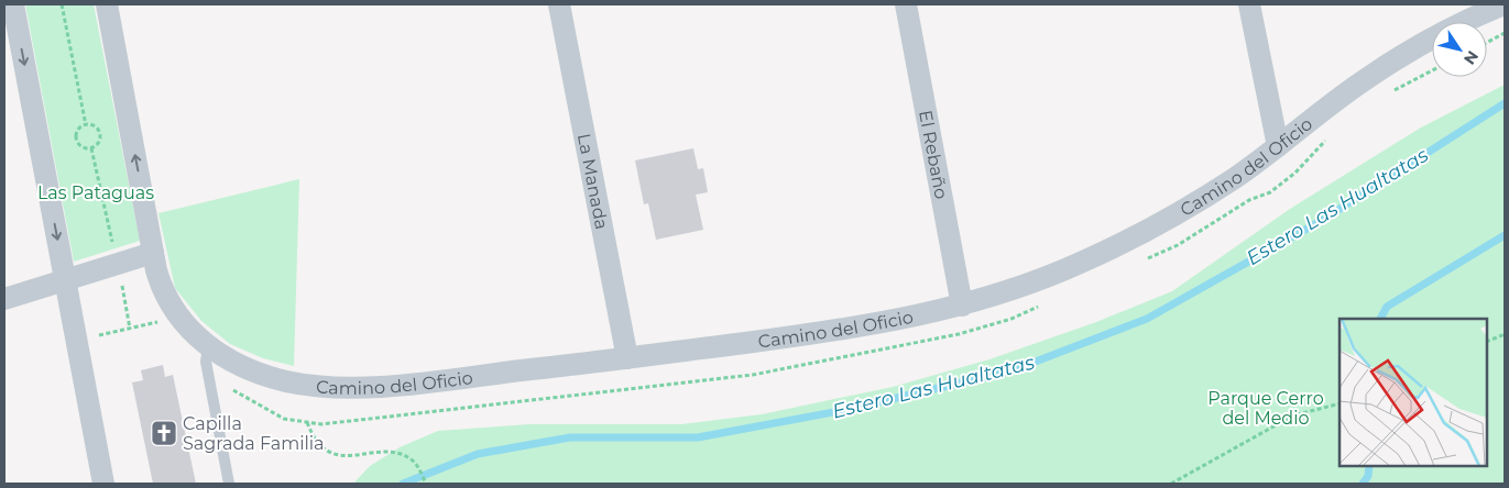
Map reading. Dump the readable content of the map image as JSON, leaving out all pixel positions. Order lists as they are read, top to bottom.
{
  "streets": {
    "street": ["El Rebaño", "Camino del Oficio", "La Manada"]
  },
  "crossings": [
    ["El Rebaño", "Camino del Oficio"],
    ["Camino del Oficio", "La Manada"]
  ],
  "water": ["Estero Las Hualtatas"],
  "parks": ["Las Pataguas", "Parque Cerro del Medio"],
  "places": {
    "church": ["Capilla Sagrada Familia"]
  },
  "north": "bottom right"
}
